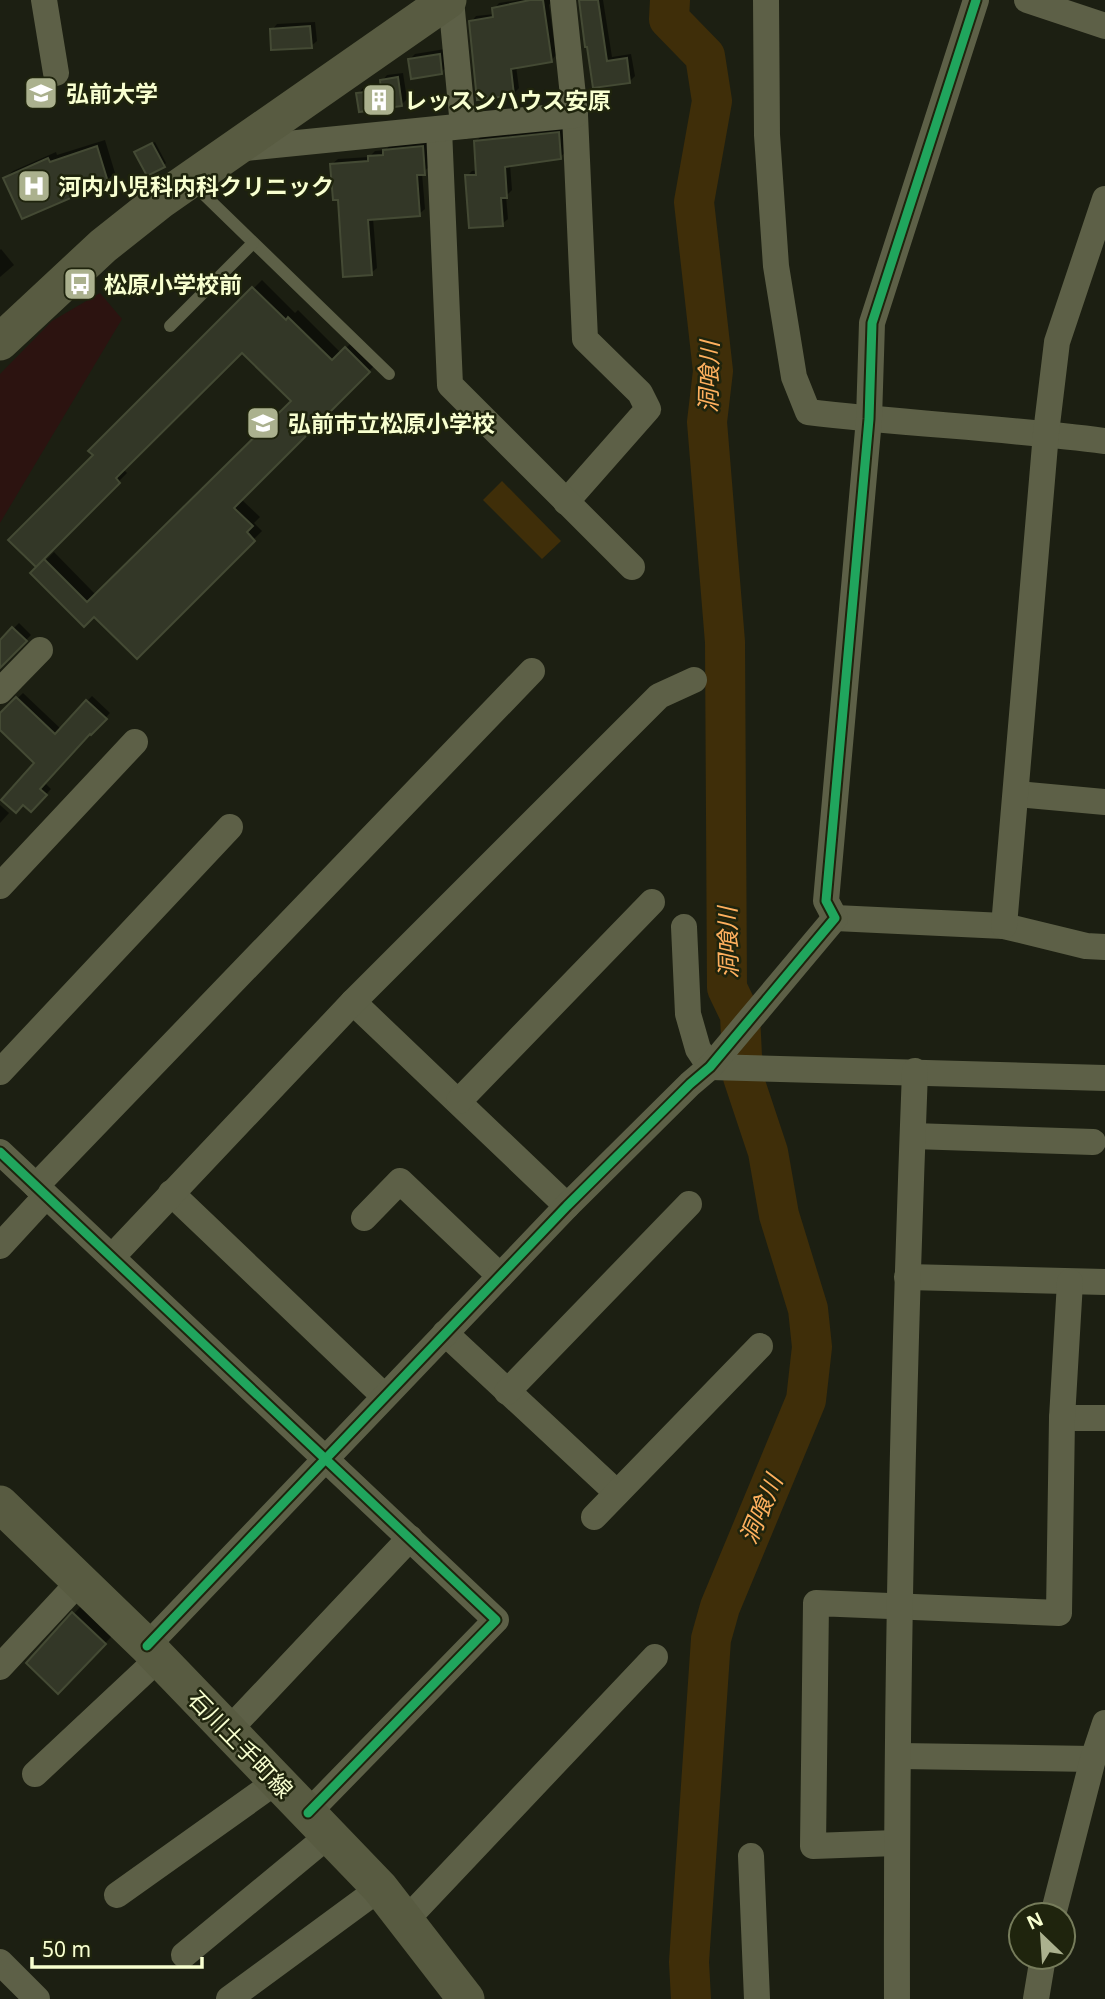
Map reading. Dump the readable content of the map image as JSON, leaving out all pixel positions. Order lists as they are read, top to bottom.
{
  "streets": {
    "main road": ["石川土手町線"]
  },
  "water": ["洞喰川"],
  "places": {
    "school or university": ["弘前大学", "弘前市立松原小学校"],
    "building": ["レッスンハウス安原"],
    "hospital": ["河内小児科内科クリニック"],
    "bus stop": ["松原小学校前"]
  },
  "scale_bar": "50 m",
  "north": "top left"
}
